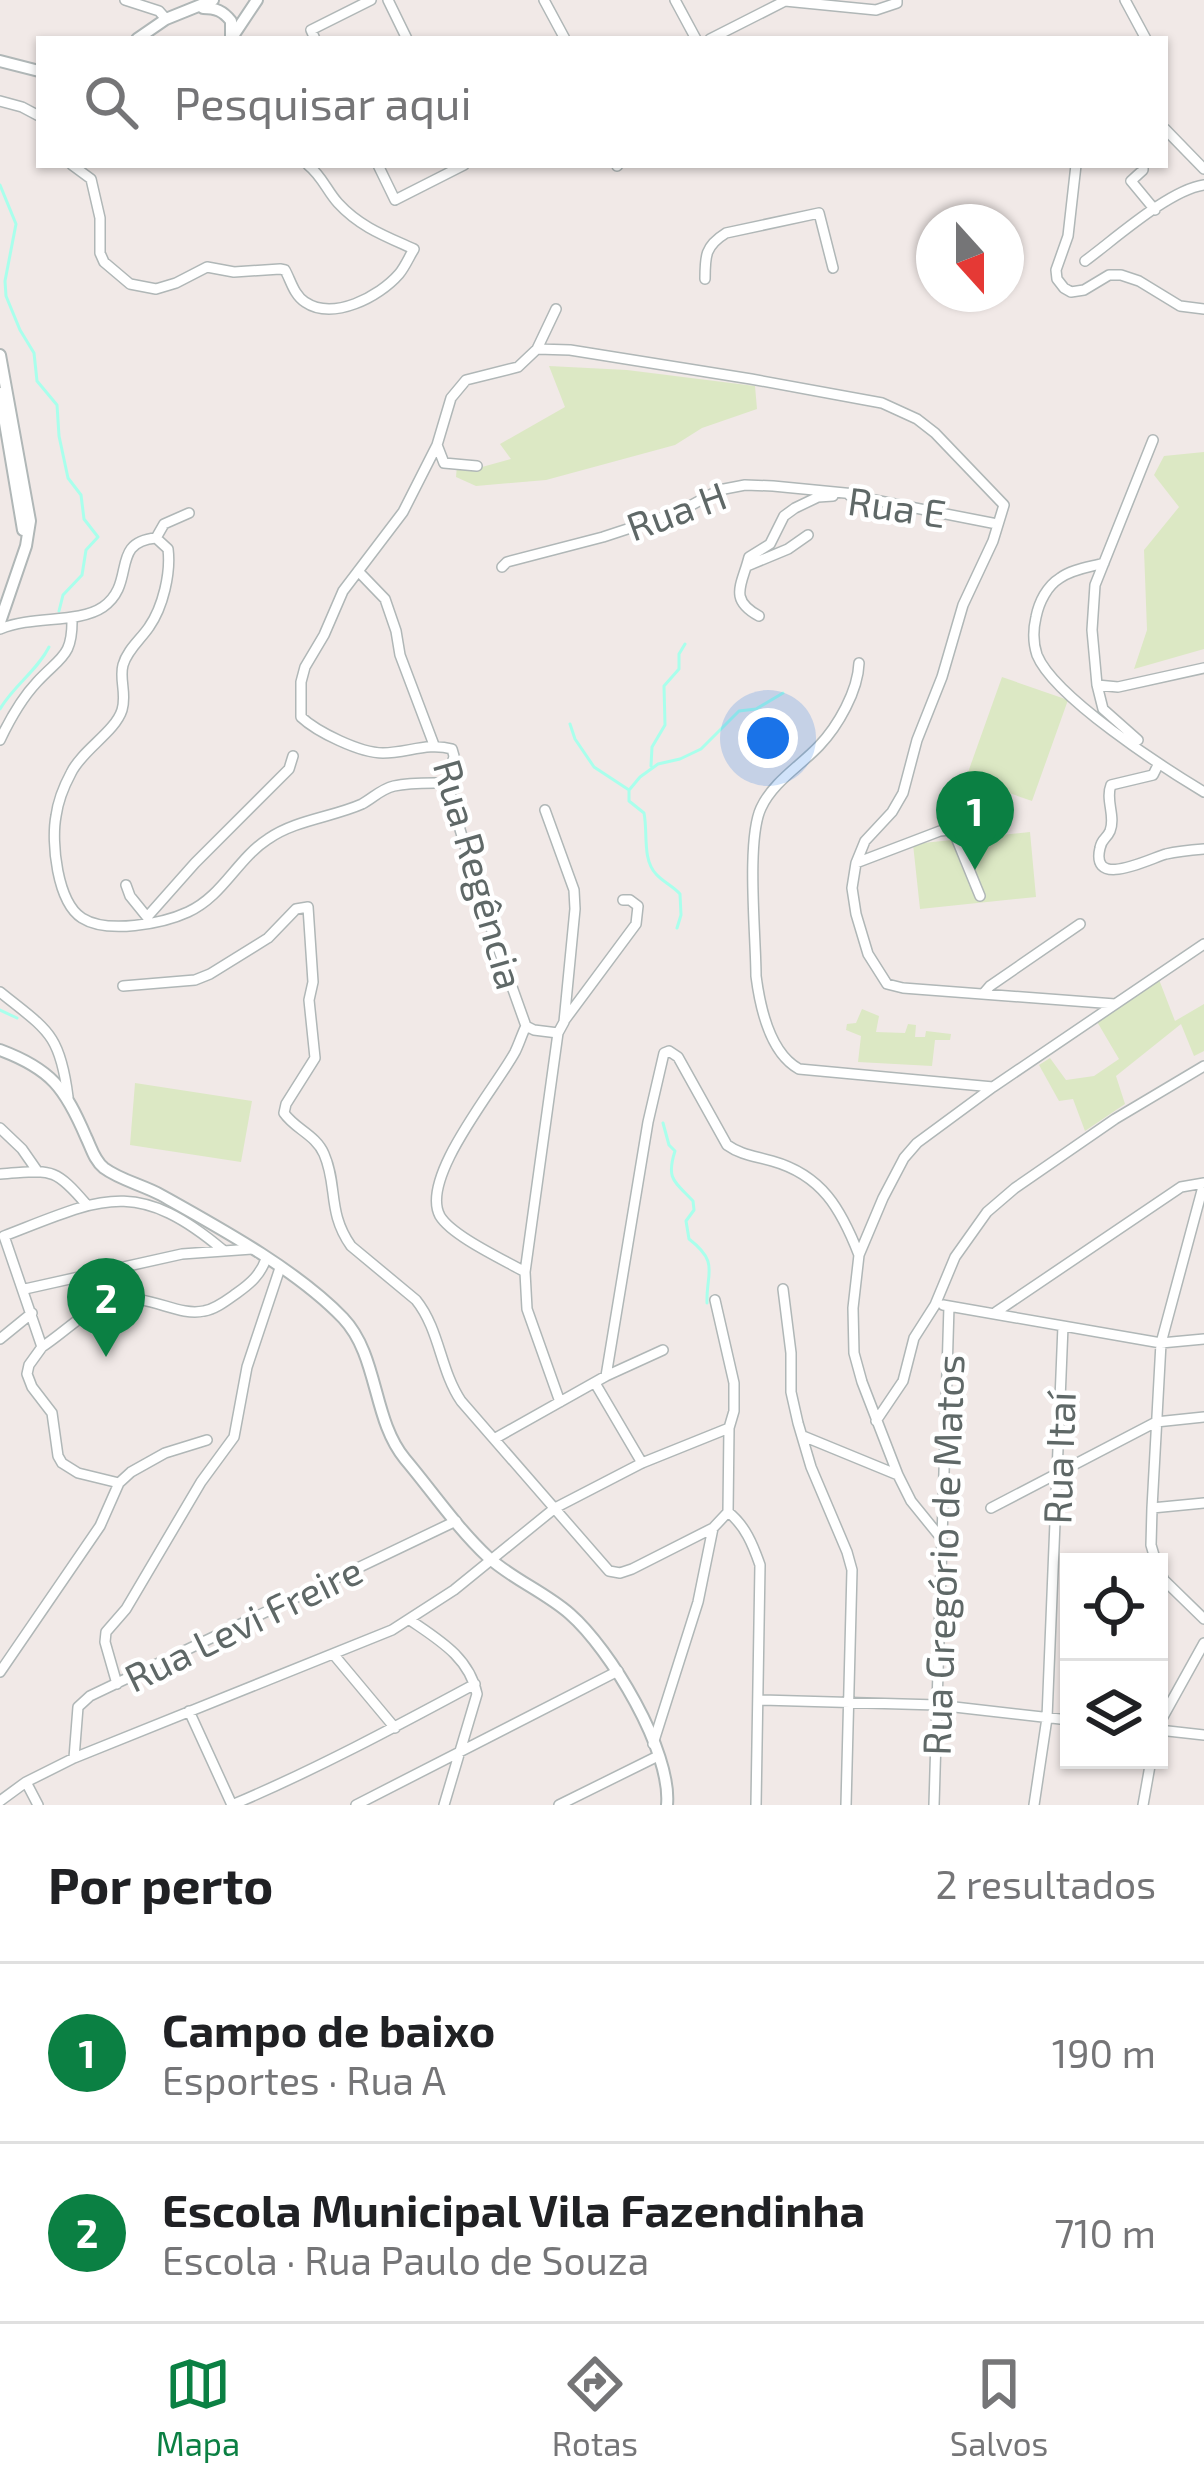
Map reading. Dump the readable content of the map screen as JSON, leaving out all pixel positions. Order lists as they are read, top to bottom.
{
  "streets": {
    "street": [
      "Rua E",
      "Rua H",
      "Rua Regência",
      "Rua Itaí",
      "Rua Gregório de Matos",
      "Rua Levi Freire"
    ]
  },
  "crossings": [
    ["Rua E", "Rua H"]
  ],
  "north": "bottom",
  "page": {
    "search": "Pesquisar aqui",
    "pins": ["1", "2"],
    "heading": ["Por perto", "2 resultados"],
    "list": [
      {
        "mark": "1",
        "name": "Campo de baixo",
        "note": "Esportes · Rua A",
        "value": "190 m"
      },
      {
        "mark": "2",
        "name": "Escola Municipal Vila Fazendinha",
        "note": "Escola · Rua Paulo de Souza",
        "value": "710 m"
      }
    ],
    "nav": ["Mapa", "Rotas", "Salvos"]
  }
}
